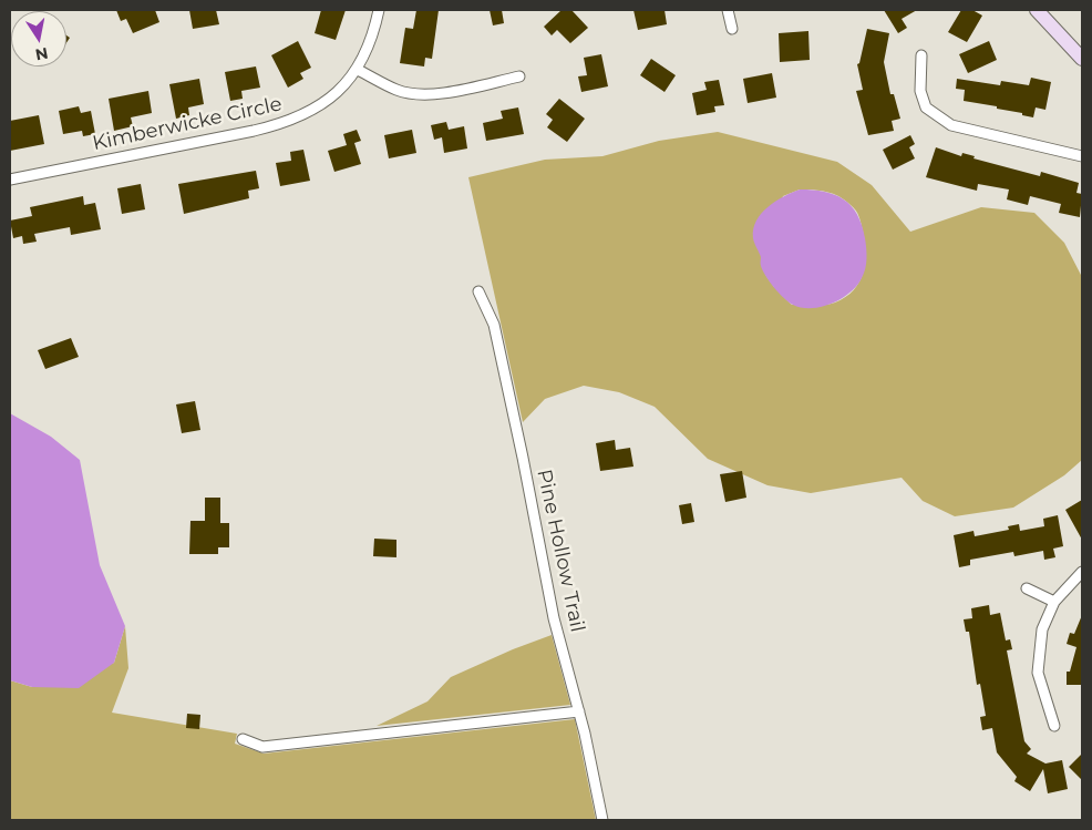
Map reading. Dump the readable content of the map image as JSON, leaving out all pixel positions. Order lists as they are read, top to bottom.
{
  "streets": {
    "street": ["Kimberwicke Circle", "Pine Hollow Trail"]
  },
  "north": "bottom"
}
